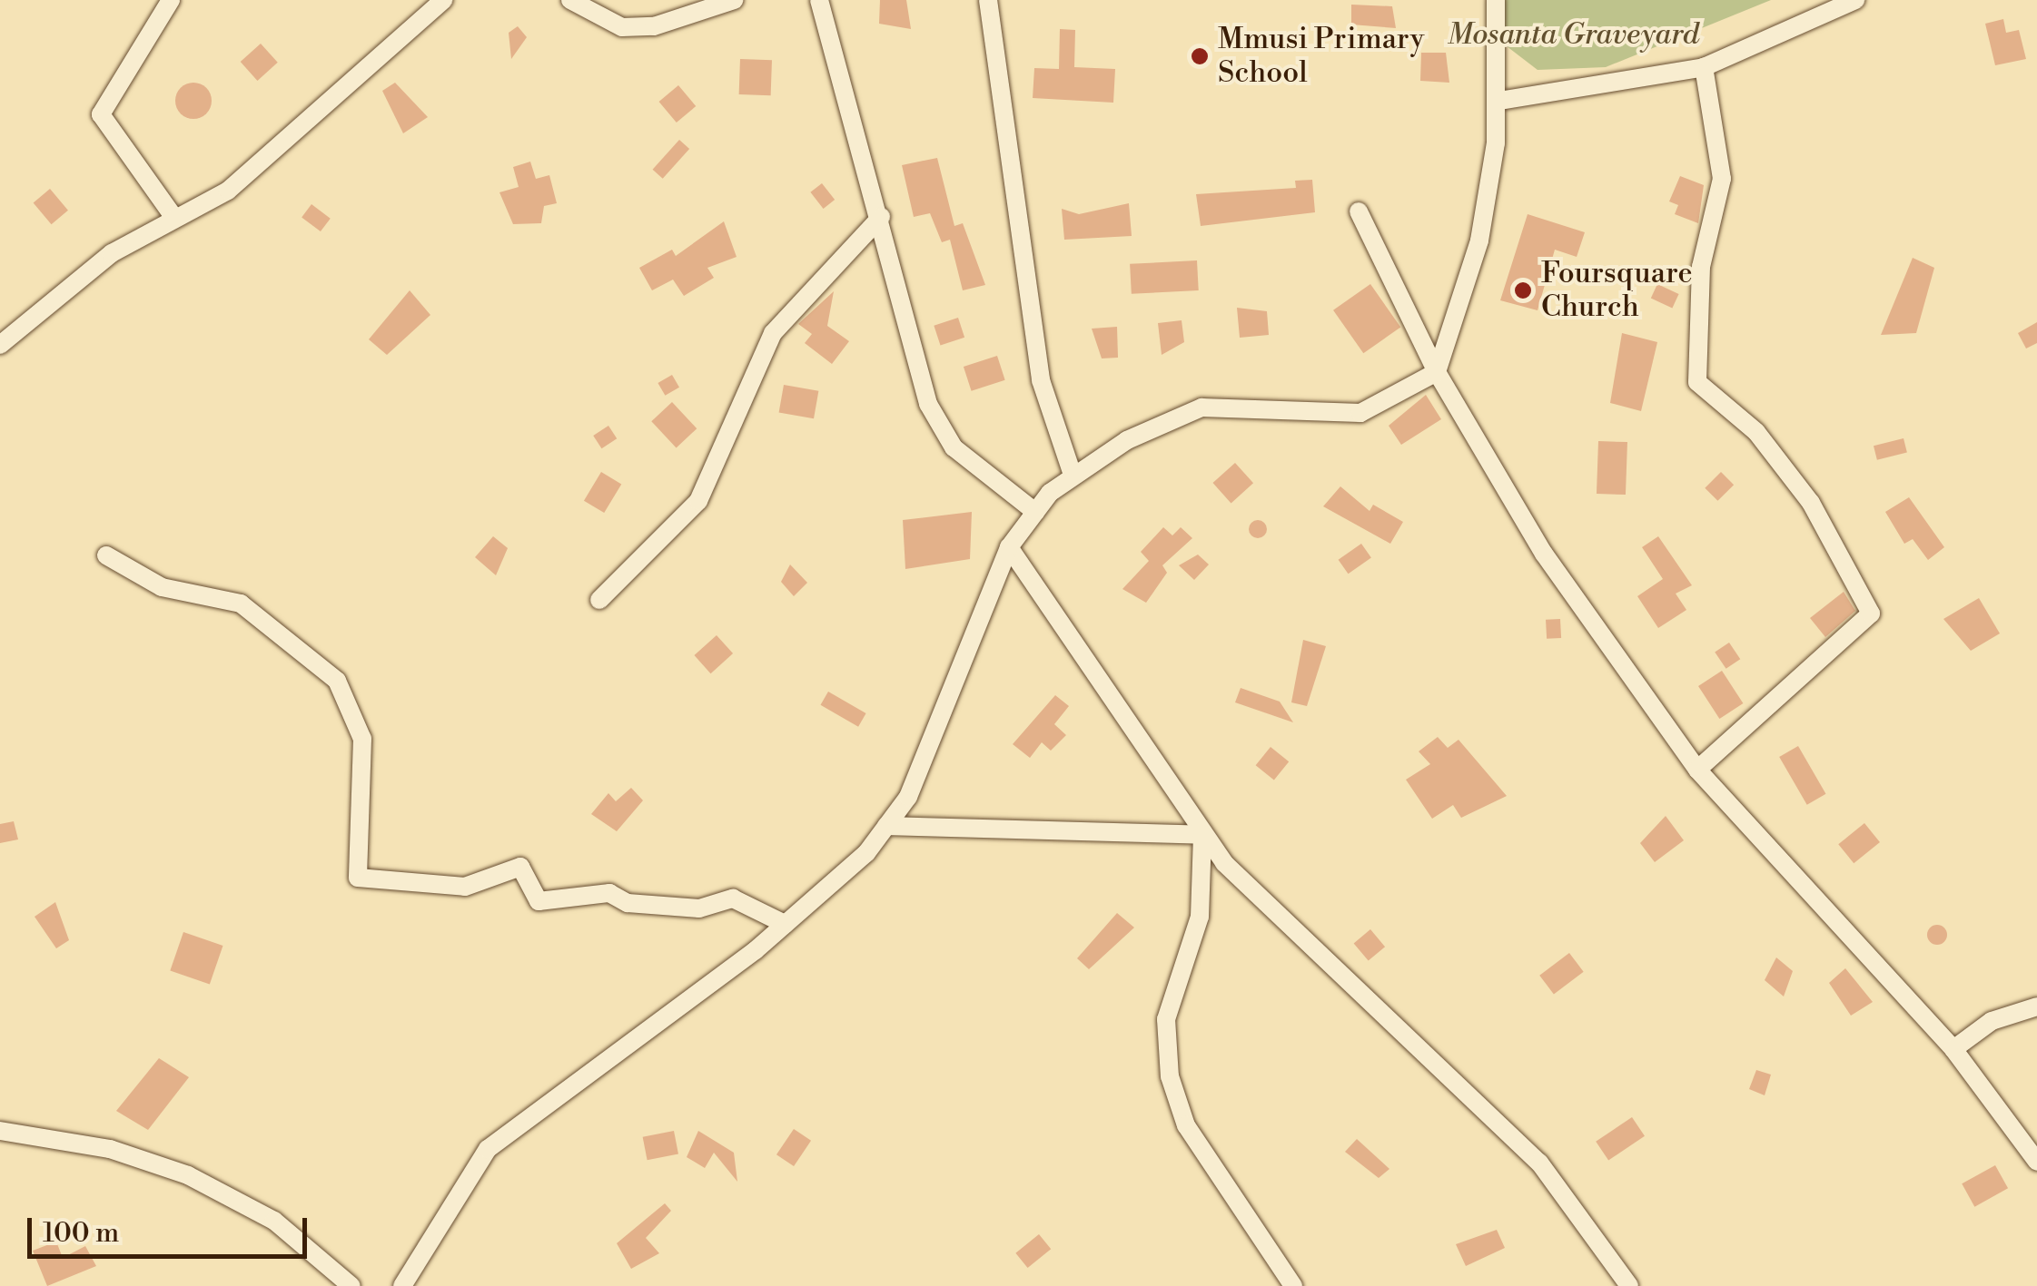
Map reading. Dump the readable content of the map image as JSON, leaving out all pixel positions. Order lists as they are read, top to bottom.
{
  "parks": ["Mosanta Graveyard"],
  "places": ["Mmusi Primary School", "Foursquare Church"],
  "scale_bar": "100 m"
}
